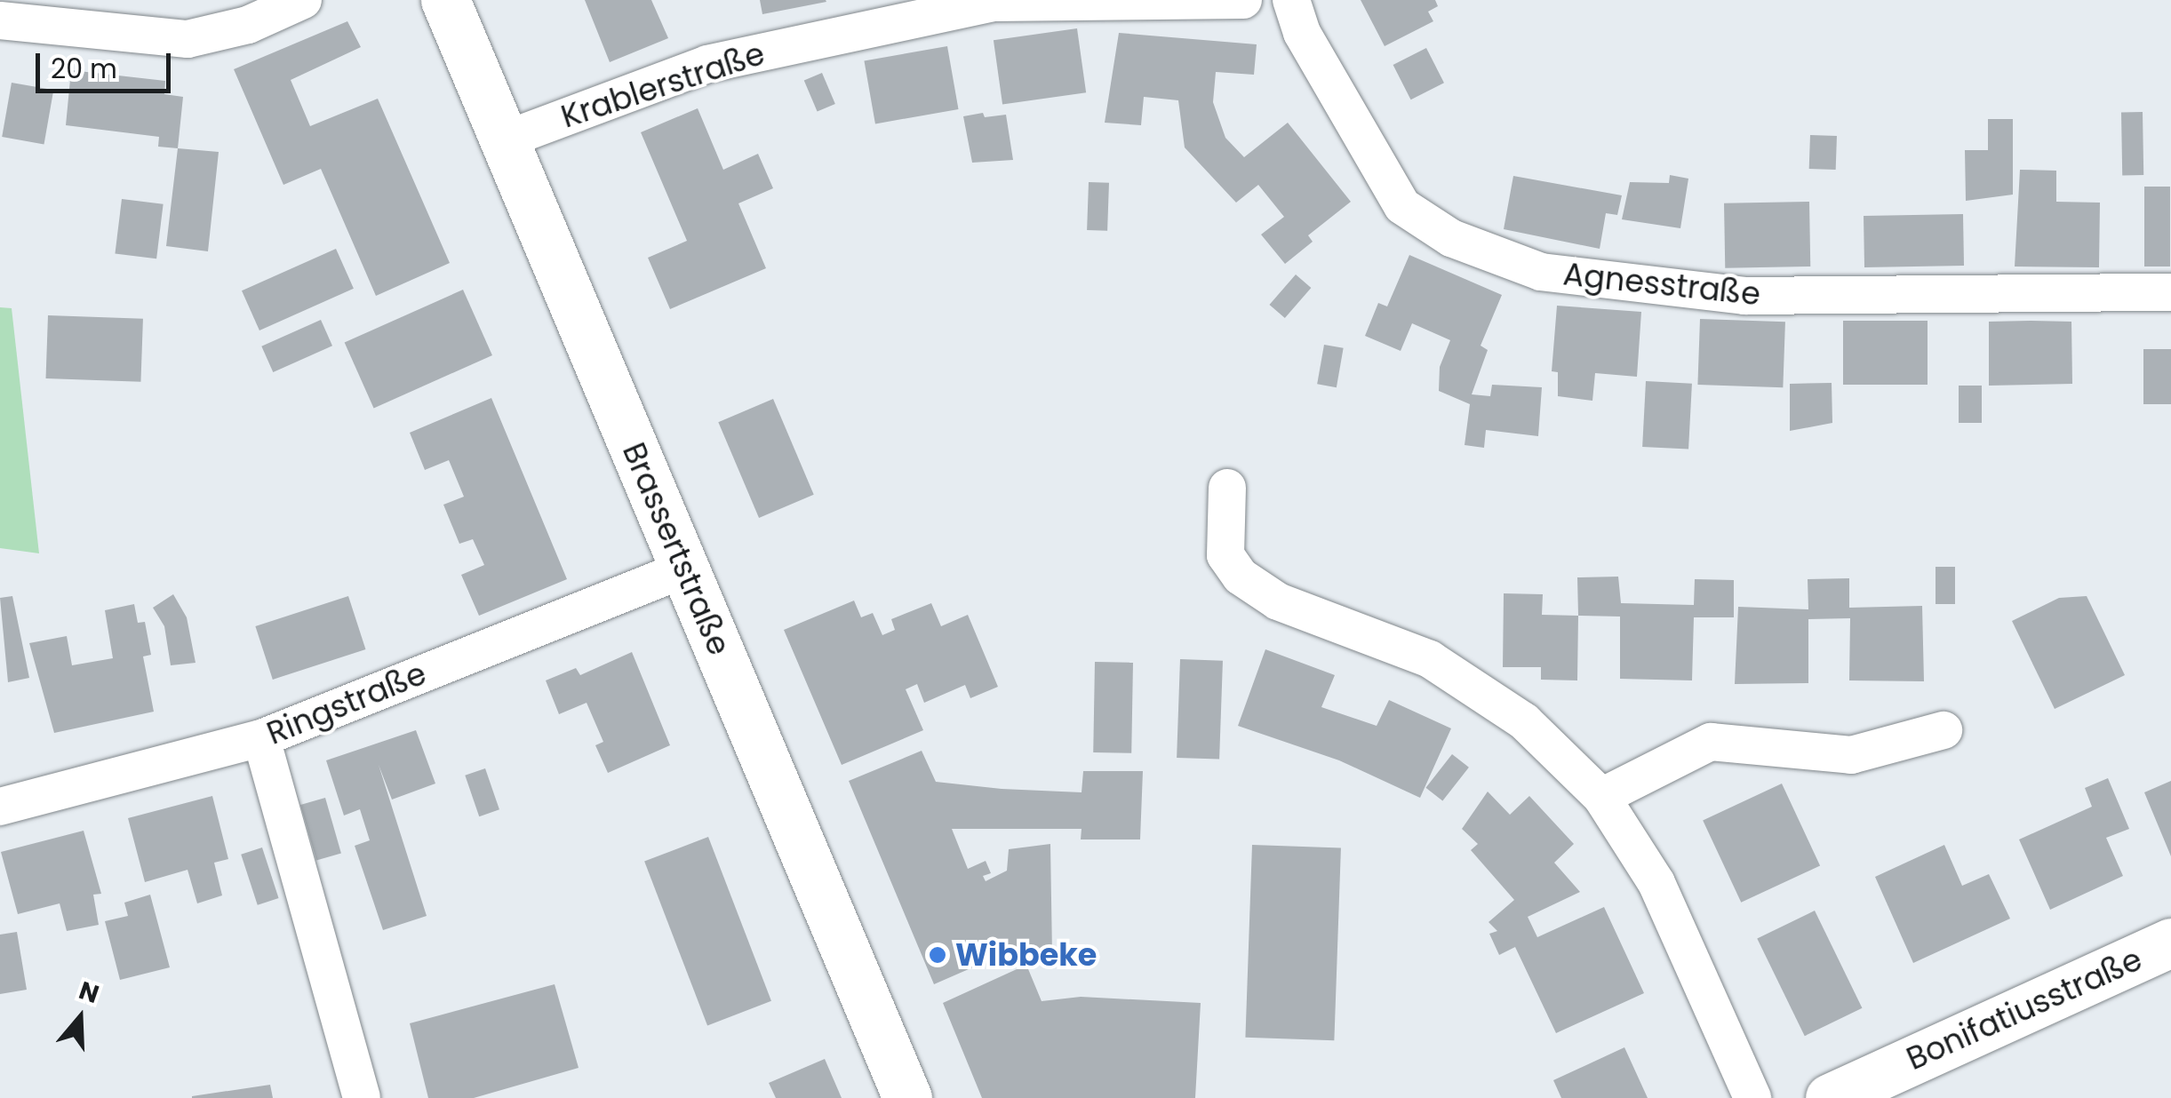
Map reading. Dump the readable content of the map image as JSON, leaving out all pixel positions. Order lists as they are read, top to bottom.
{
  "streets": {
    "main road": ["Brassertstraße", "Bonifatiusstraße"],
    "street": ["Krablerstraße", "Agnesstraße", "Ringstraße"]
  },
  "crossings": [
    ["Krablerstraße", "Brassertstraße"],
    ["Brassertstraße", "Ringstraße"]
  ],
  "places": ["Wibbeke"],
  "scale_bar": "20 m",
  "north": "top"
}
